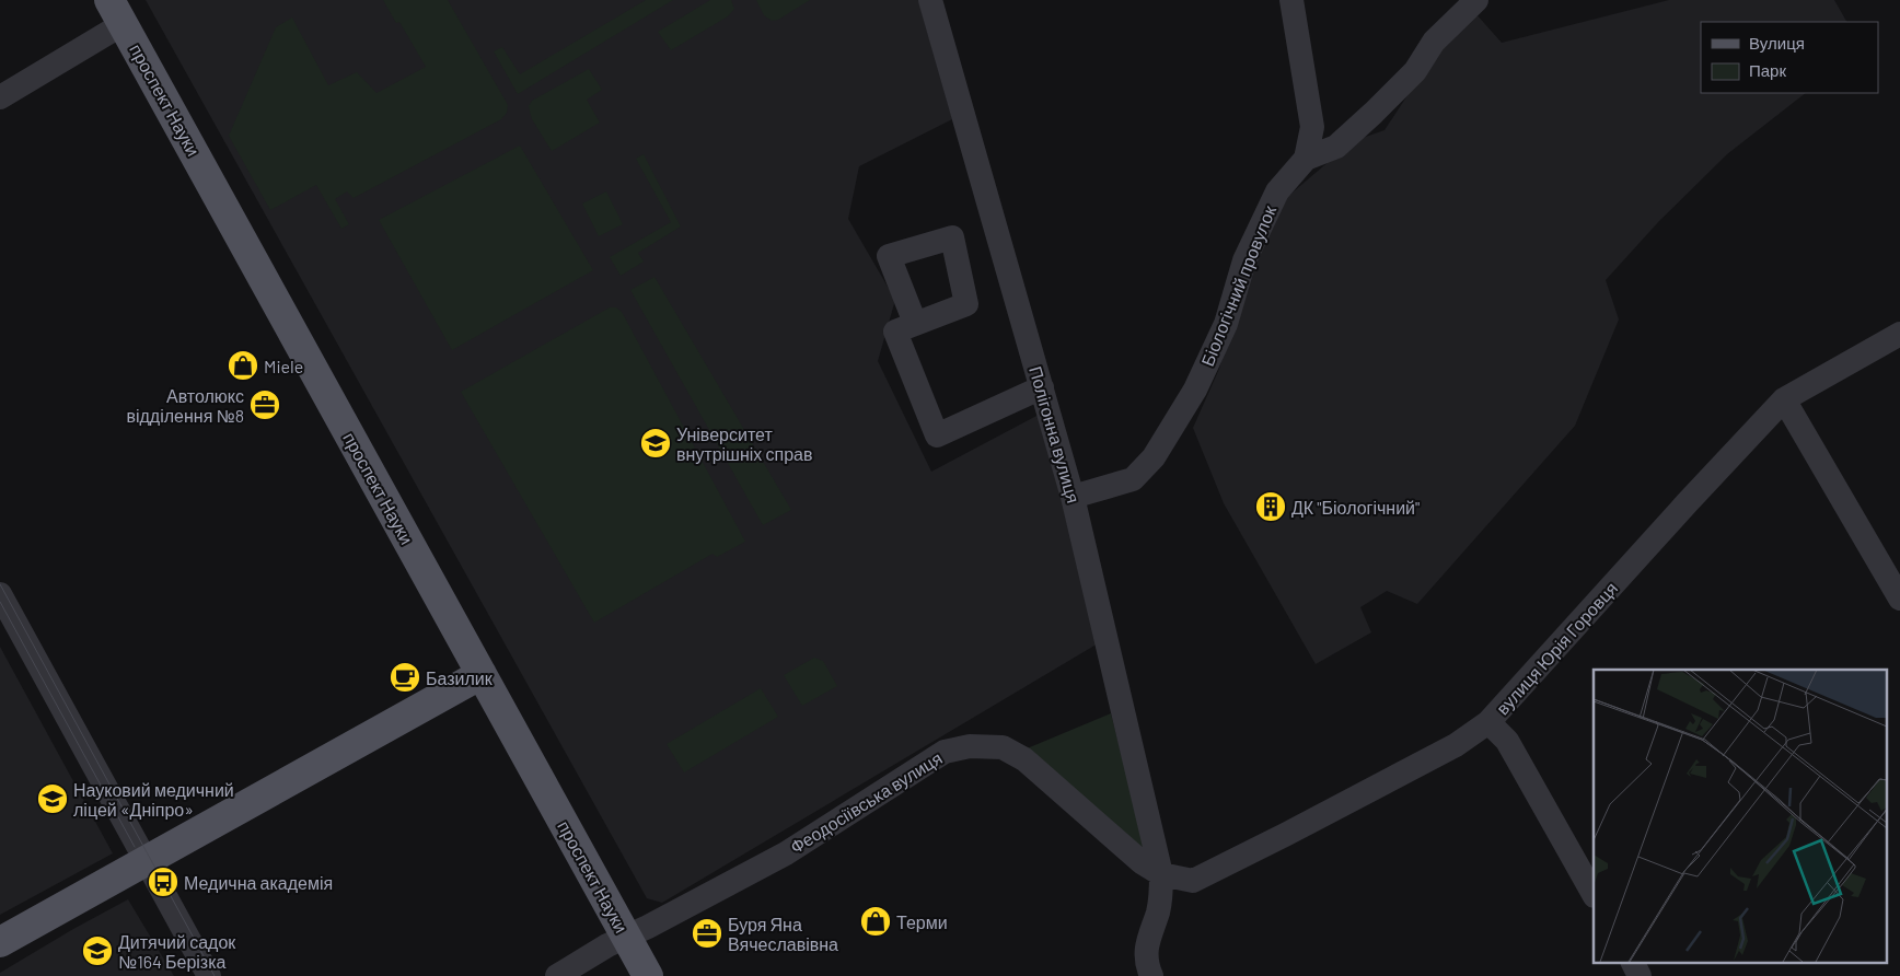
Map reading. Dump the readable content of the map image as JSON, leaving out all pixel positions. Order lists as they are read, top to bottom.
{
  "streets": {
    "main road": ["проспект Науки"],
    "street": [
      "Біологічний провулок",
      "Полігонна вулиця",
      "вулиця Юрія Горовця",
      "Феодосіївська вулиця"
    ]
  },
  "crossings": [
    ["проспект Науки", "Феодосіївська вулиця"],
    ["Біологічний провулок", "Полігонна вулиця"],
    ["Полігонна вулиця", "вулиця Юрія Горовця"],
    ["Полігонна вулиця", "Феодосіївська вулиця"],
    ["вулиця Юрія Горовця", "Феодосіївська вулиця"]
  ],
  "places": {
    "shop": ["Miele", "Терми"],
    "office": ["Автолюкс відділення №8", "Буря Яна Вячеславівна"],
    "school or university": ["Університет внутрішніх справ", "Науковий медичний ліцей «Дніпро»", "Дитячий садок №164 Берізка"],
    "building": ["ДК \"Біологічний\""],
    "cafe": ["Базилик"],
    "bus stop": ["Медична академія"]
  },
  "legend": ["Вулиця", "Парк"]
}
